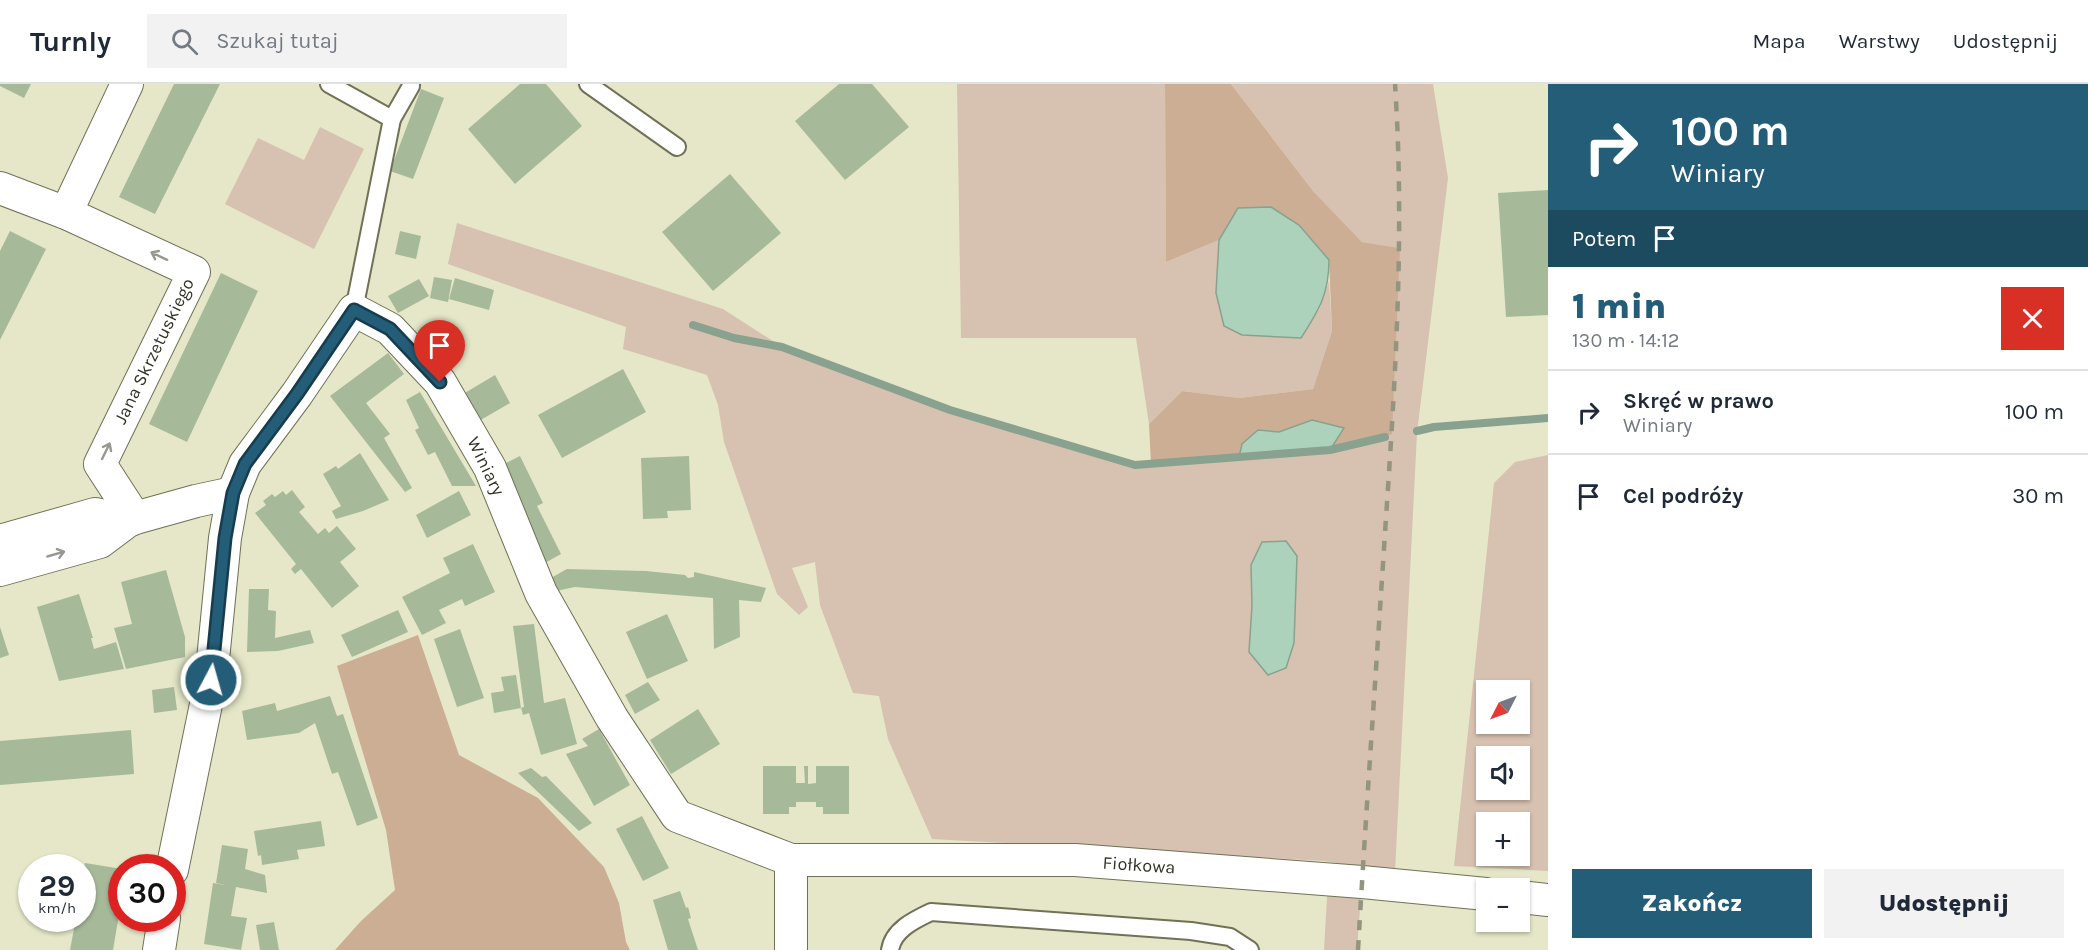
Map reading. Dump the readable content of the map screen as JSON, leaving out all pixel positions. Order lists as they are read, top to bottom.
{
  "streets": {
    "street": ["Jana Skrzetuskiego", "Winiary", "Fiołkowa"]
  },
  "crossings": [
    ["Winiary", "Fiołkowa"]
  ],
  "north": "bottom left",
  "page": {
    "header": "Turnly",
    "search": "Szukaj tutaj",
    "nav": ["Mapa", "Warstwy", "Udostępnij"],
    "turn": ["100 m", "Winiary"],
    "then": "Potem",
    "heading": ["1 min", "130 m · 14:12"],
    "list": [
      {
        "name": "Skręć w prawo",
        "note": "Winiary",
        "value": "100 m"
      },
      {
        "name": "Cel podróży",
        "value": "30 m"
      }
    ],
    "map_buttons": ["+", "−"],
    "speed": "29 km/h",
    "limit": "30",
    "buttons": ["Zakończ", "Udostępnij"]
  }
}
